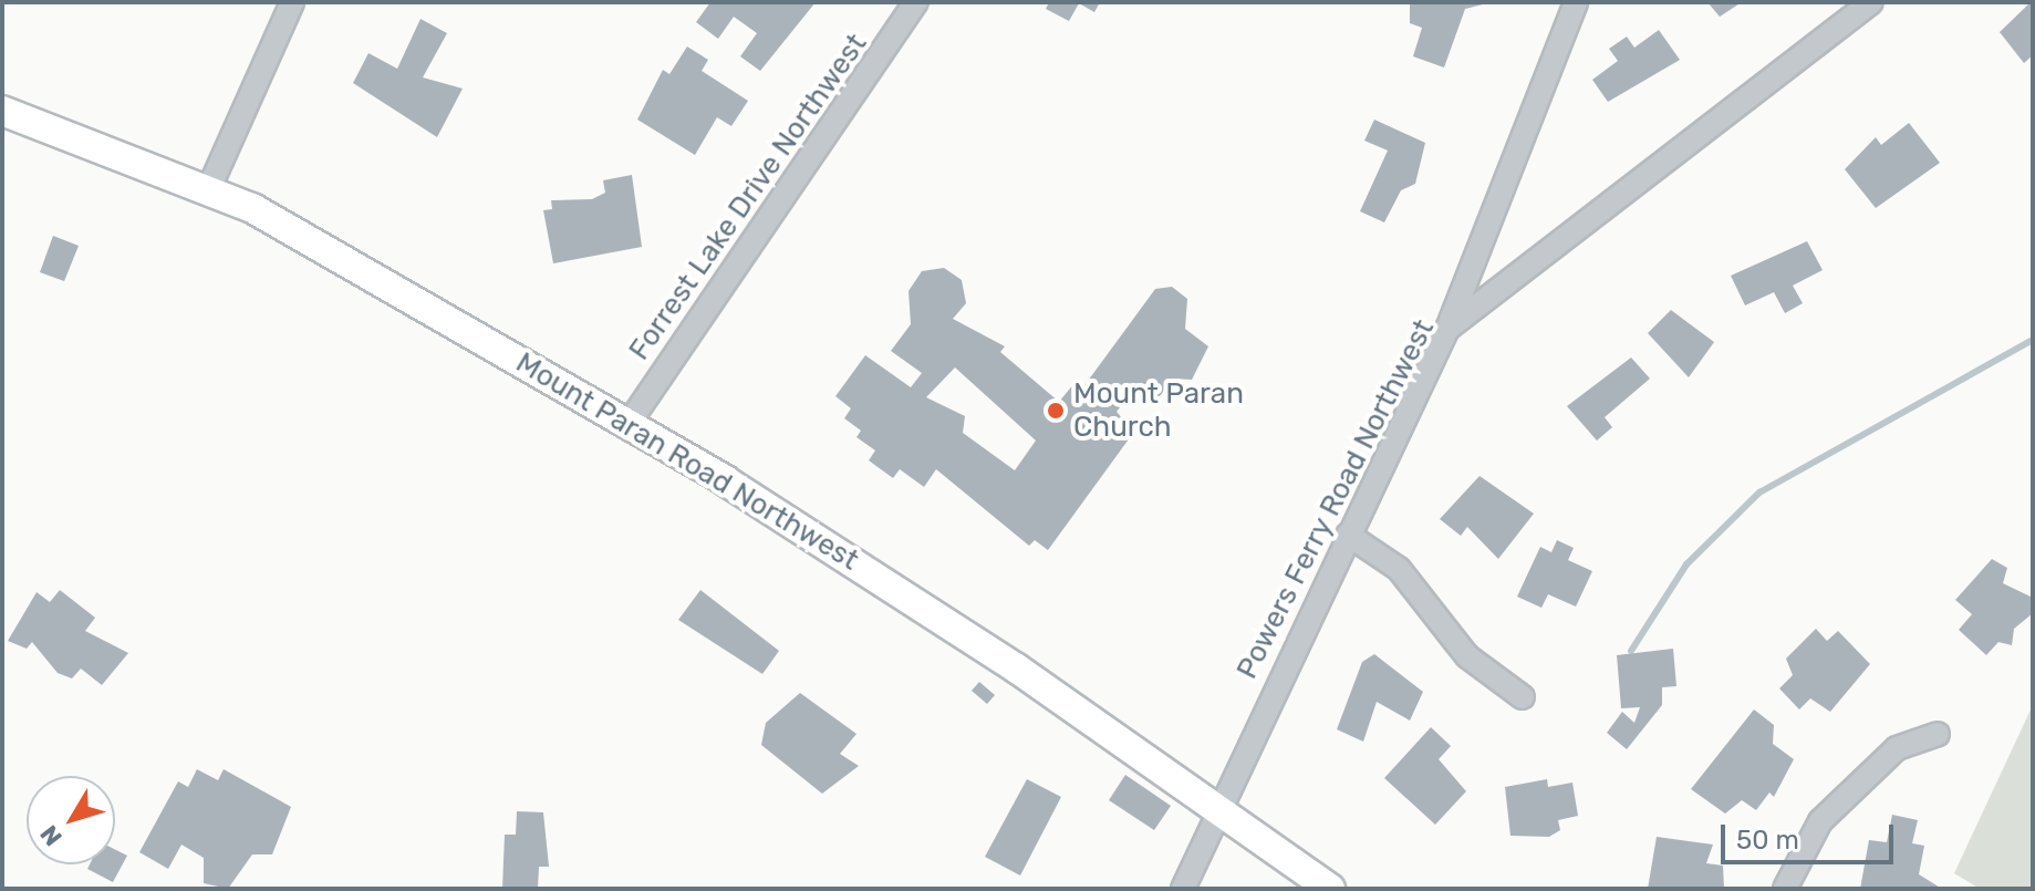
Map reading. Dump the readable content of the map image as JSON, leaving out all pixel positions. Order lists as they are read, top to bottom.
{
  "streets": {
    "main road": ["Mount Paran Road Northwest"],
    "street": ["Forrest Lake Drive Northwest", "Powers Ferry Road Northwest"]
  },
  "crossings": [
    ["Forrest Lake Drive Northwest", "Mount Paran Road Northwest"],
    ["Mount Paran Road Northwest", "Powers Ferry Road Northwest"]
  ],
  "places": ["Mount Paran Church"],
  "scale_bar": "50 m",
  "north": "bottom left"
}
